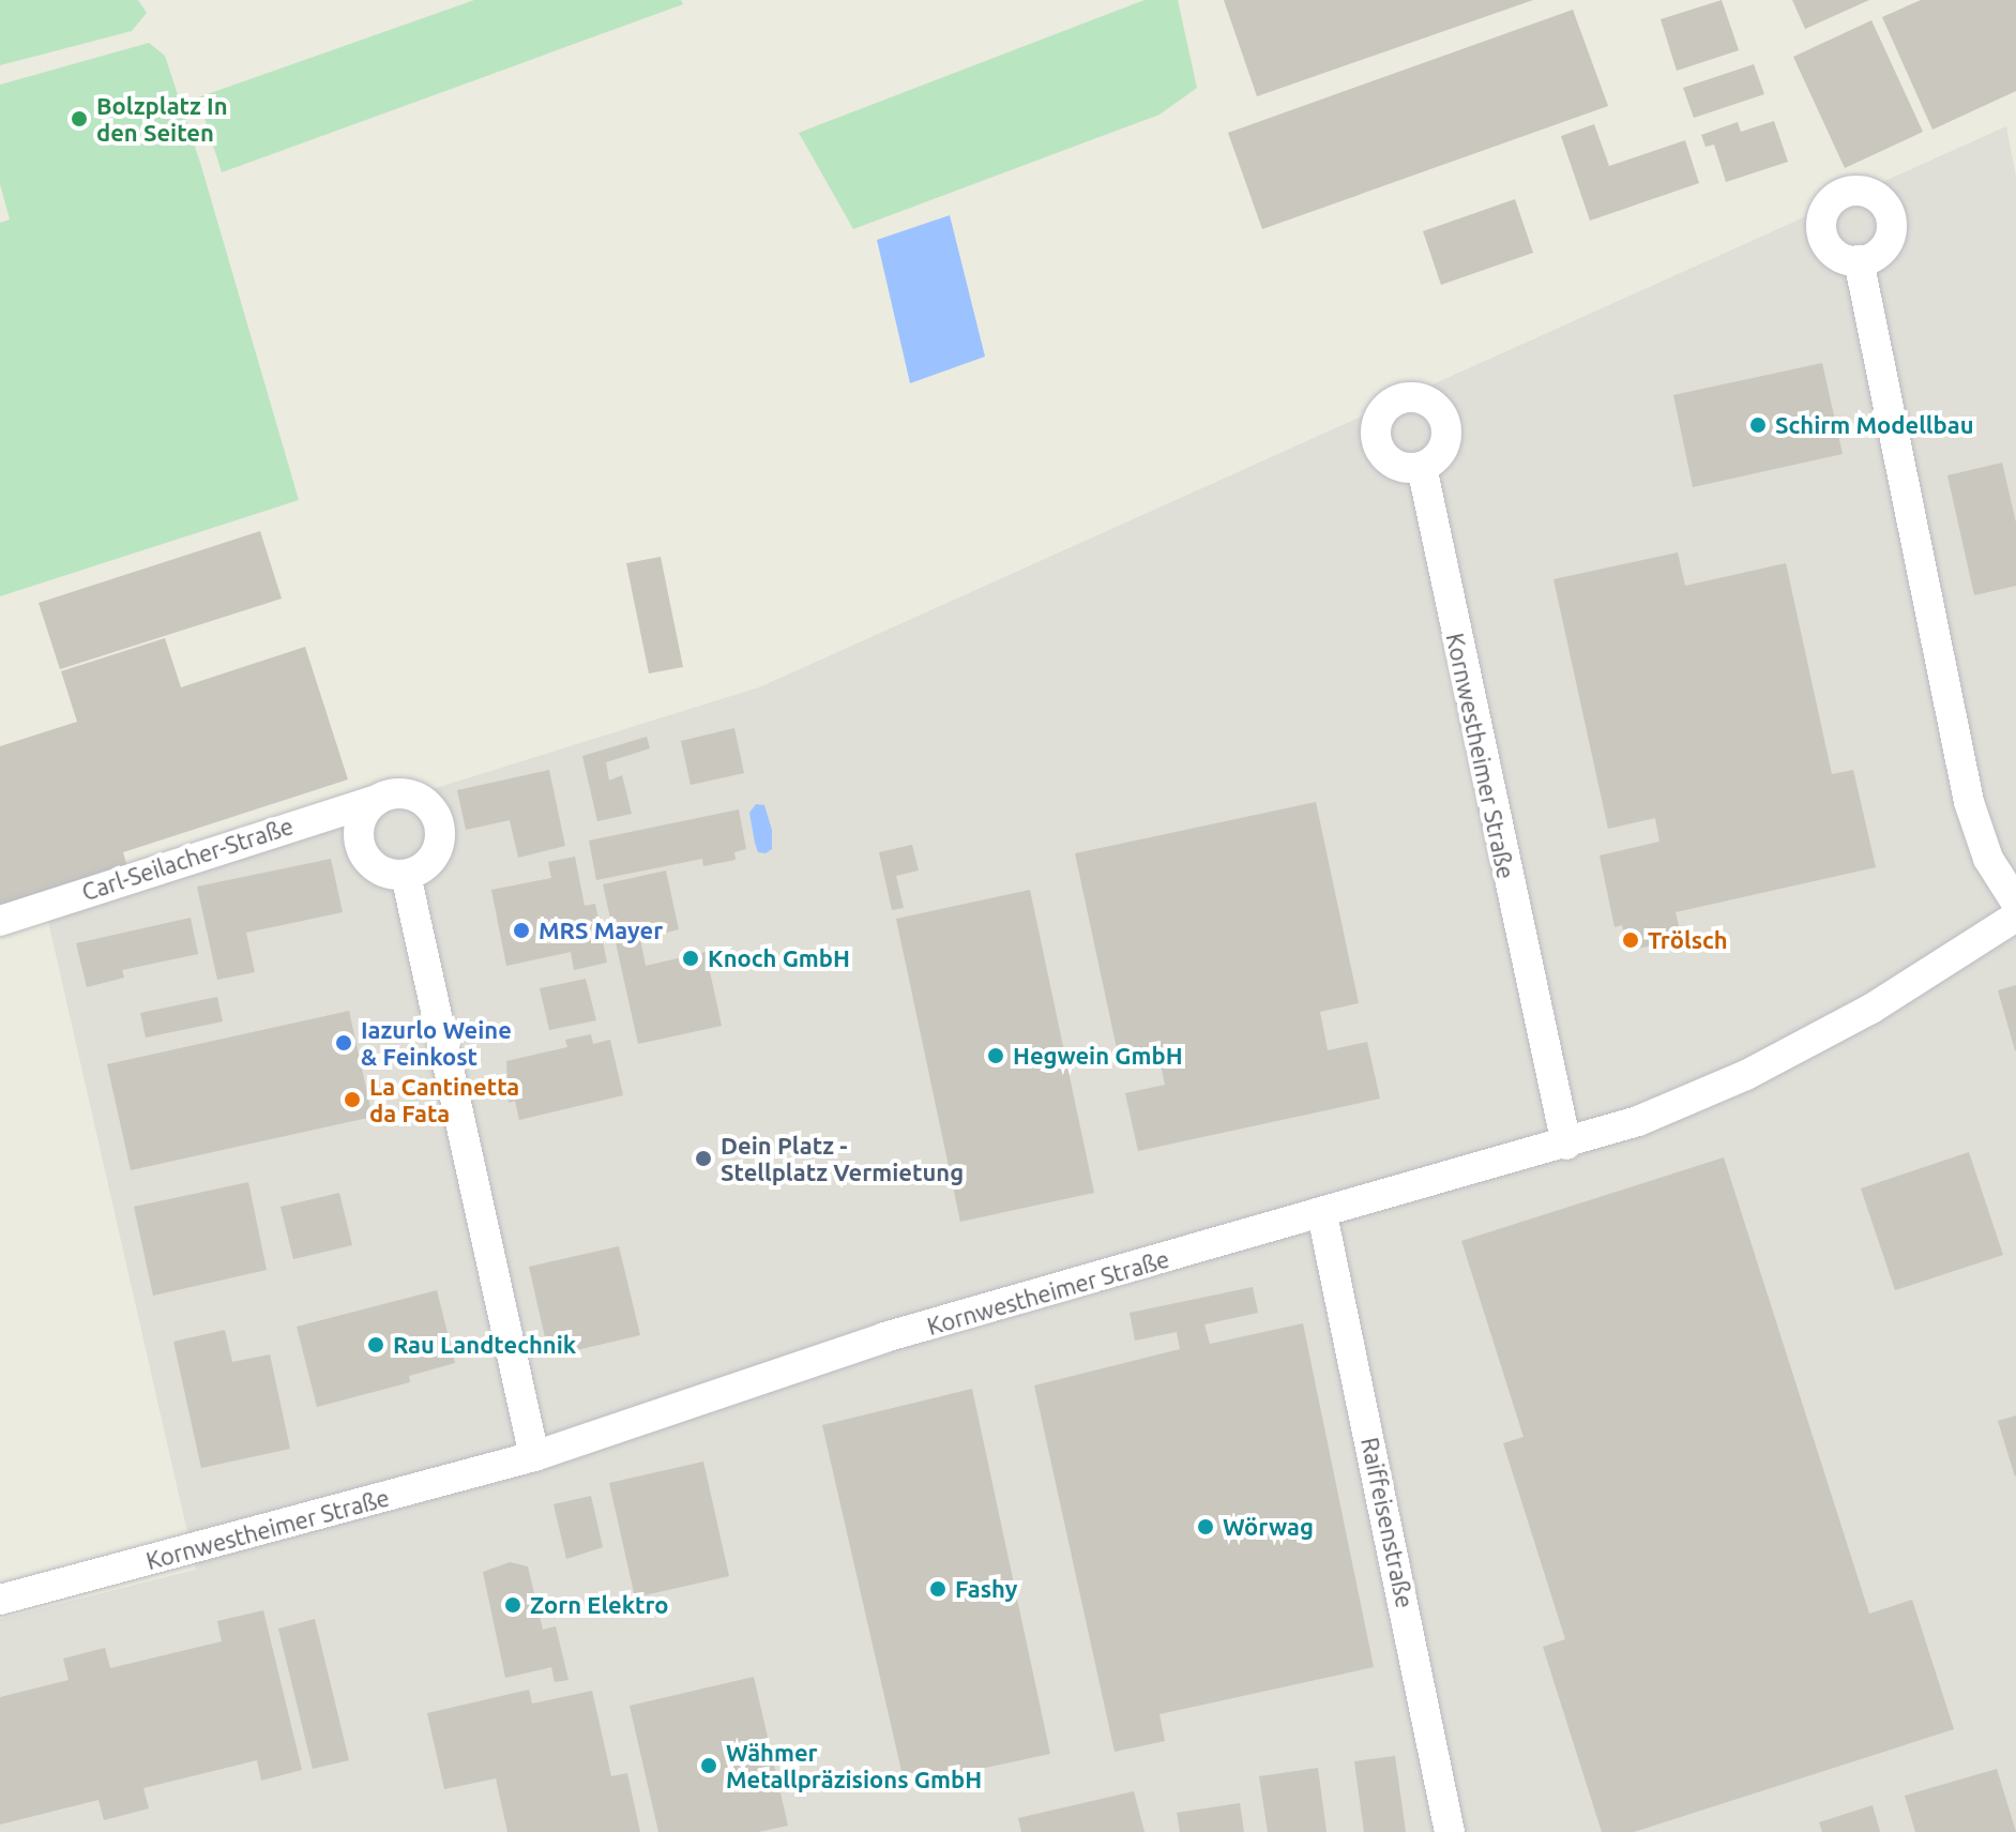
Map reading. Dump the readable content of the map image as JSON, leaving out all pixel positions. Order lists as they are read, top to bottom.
{
  "streets": {
    "street": ["Kornwestheimer Straße", "Carl-Seilacher-Straße", "Raiffeisenstraße"]
  },
  "crossings": [
    ["Kornwestheimer Straße", "Raiffeisenstraße"]
  ],
  "places": [
    "Bolzplatz In den Seiten",
    "Schirm Modellbau",
    "MRS Mayer",
    "Trölsch",
    "Knoch GmbH",
    "Iazurlo Weine & Feinkost",
    "Hegwein GmbH",
    "La Cantinetta da Fata",
    "Dein Platz - Stellplatz Vermietung",
    "Rau Landtechnik",
    "Wörwag",
    "Fashy",
    "Zorn Elektro",
    "Wähmer Metallpräzisions GmbH"
  ]
}
